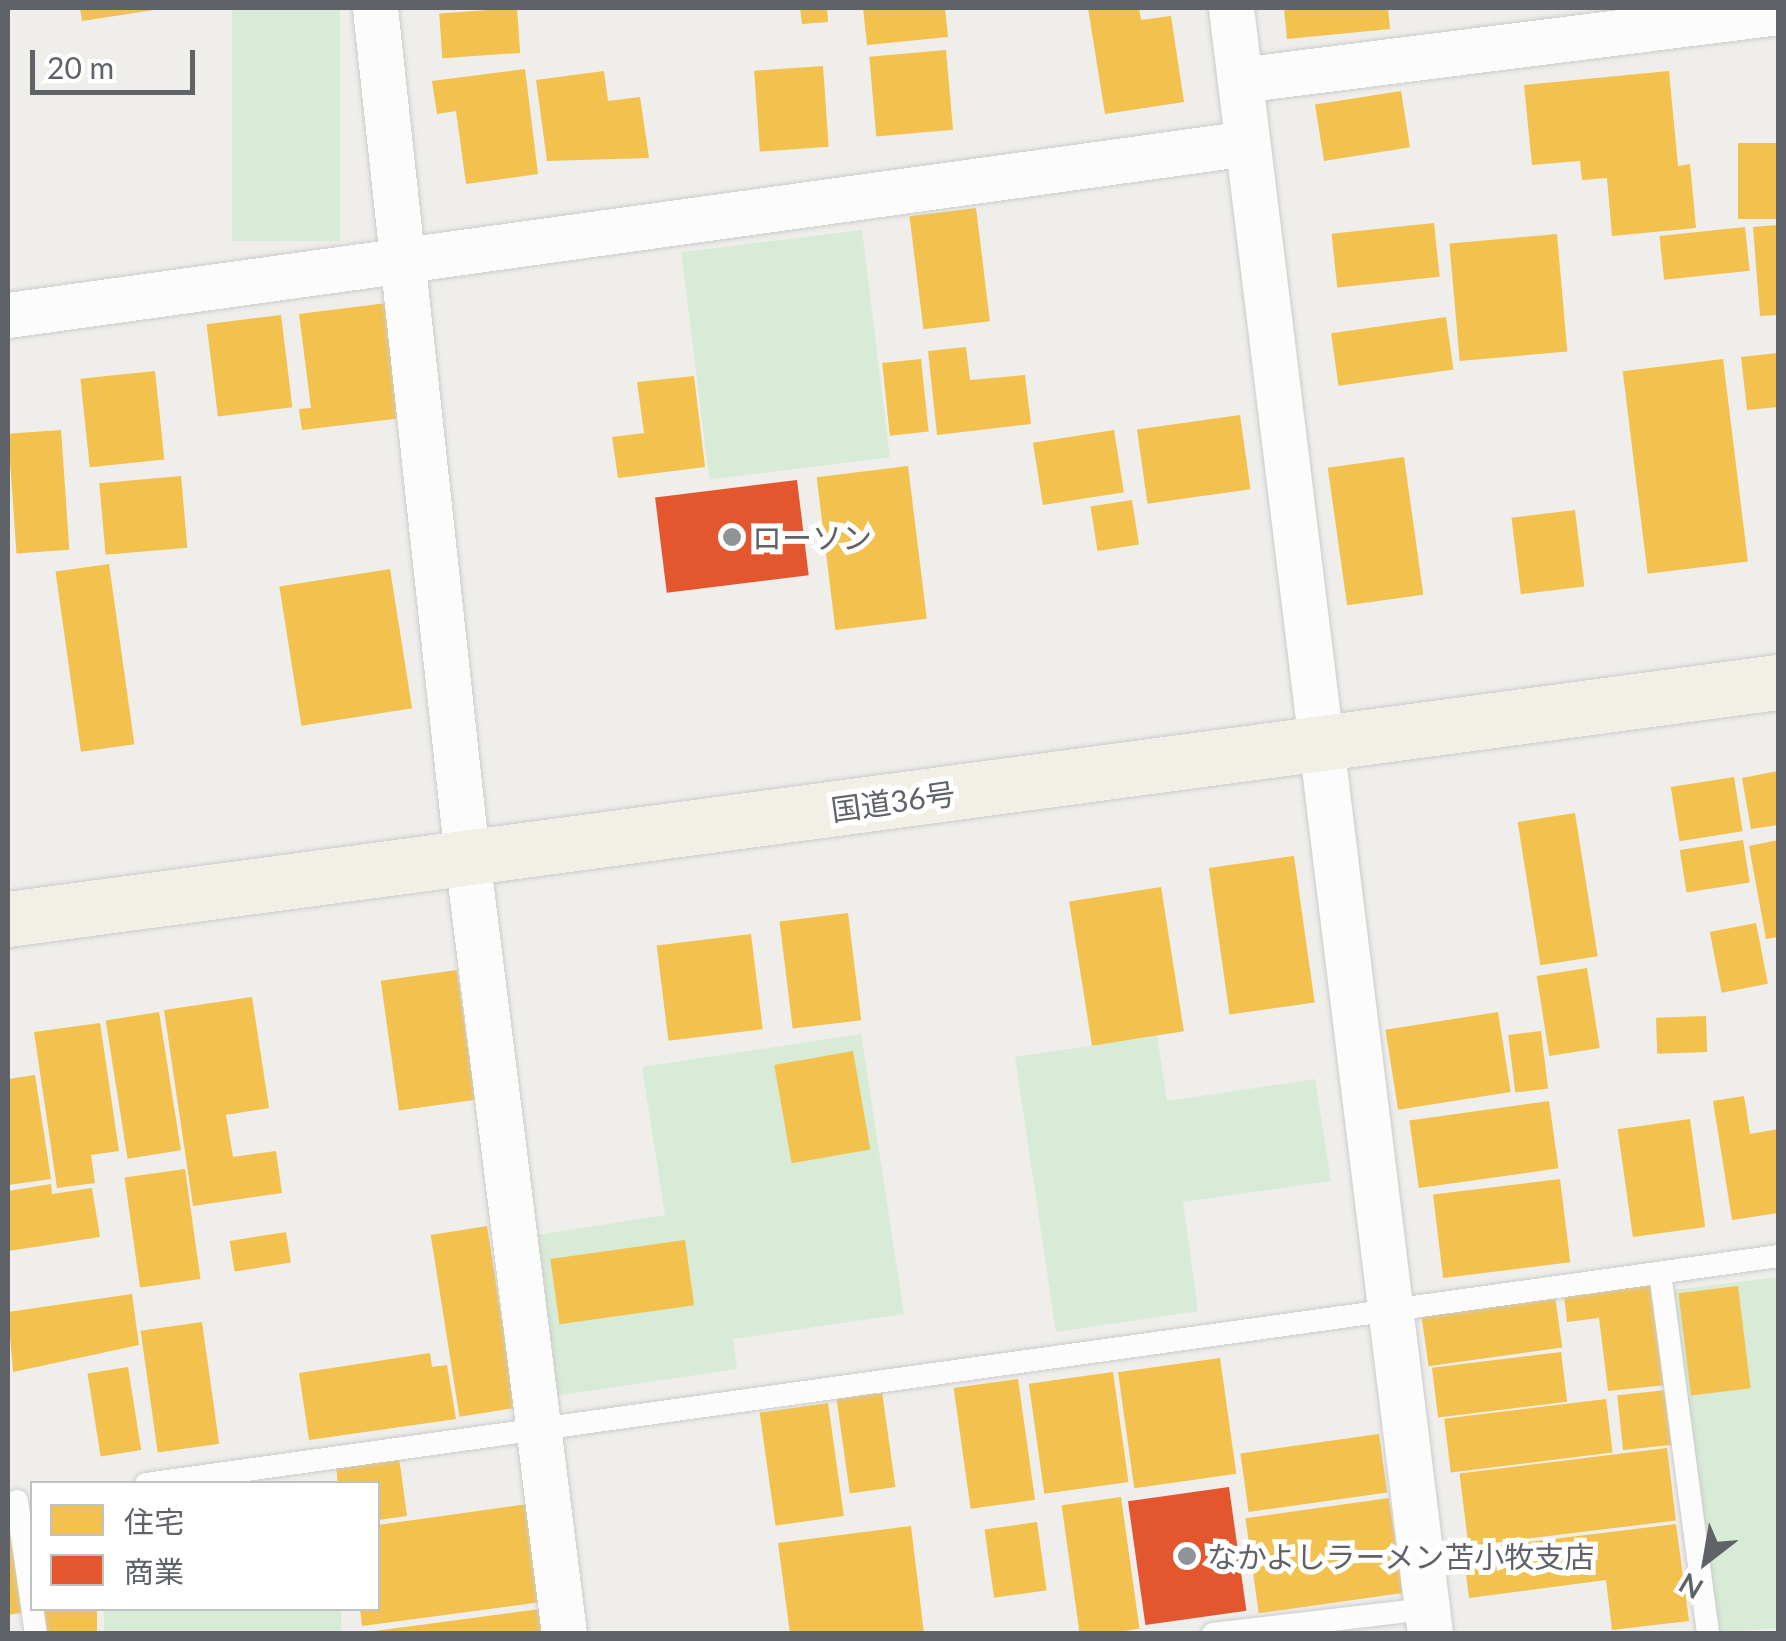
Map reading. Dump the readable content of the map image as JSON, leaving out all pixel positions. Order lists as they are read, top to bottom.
{
  "streets": {
    "highway": ["国道36号"]
  },
  "places": ["ローソン", "なかよしラーメン苫小牧支店"],
  "legend": ["住宅", "商業"],
  "scale_bar": "20 m",
  "north": "bottom left"
}
